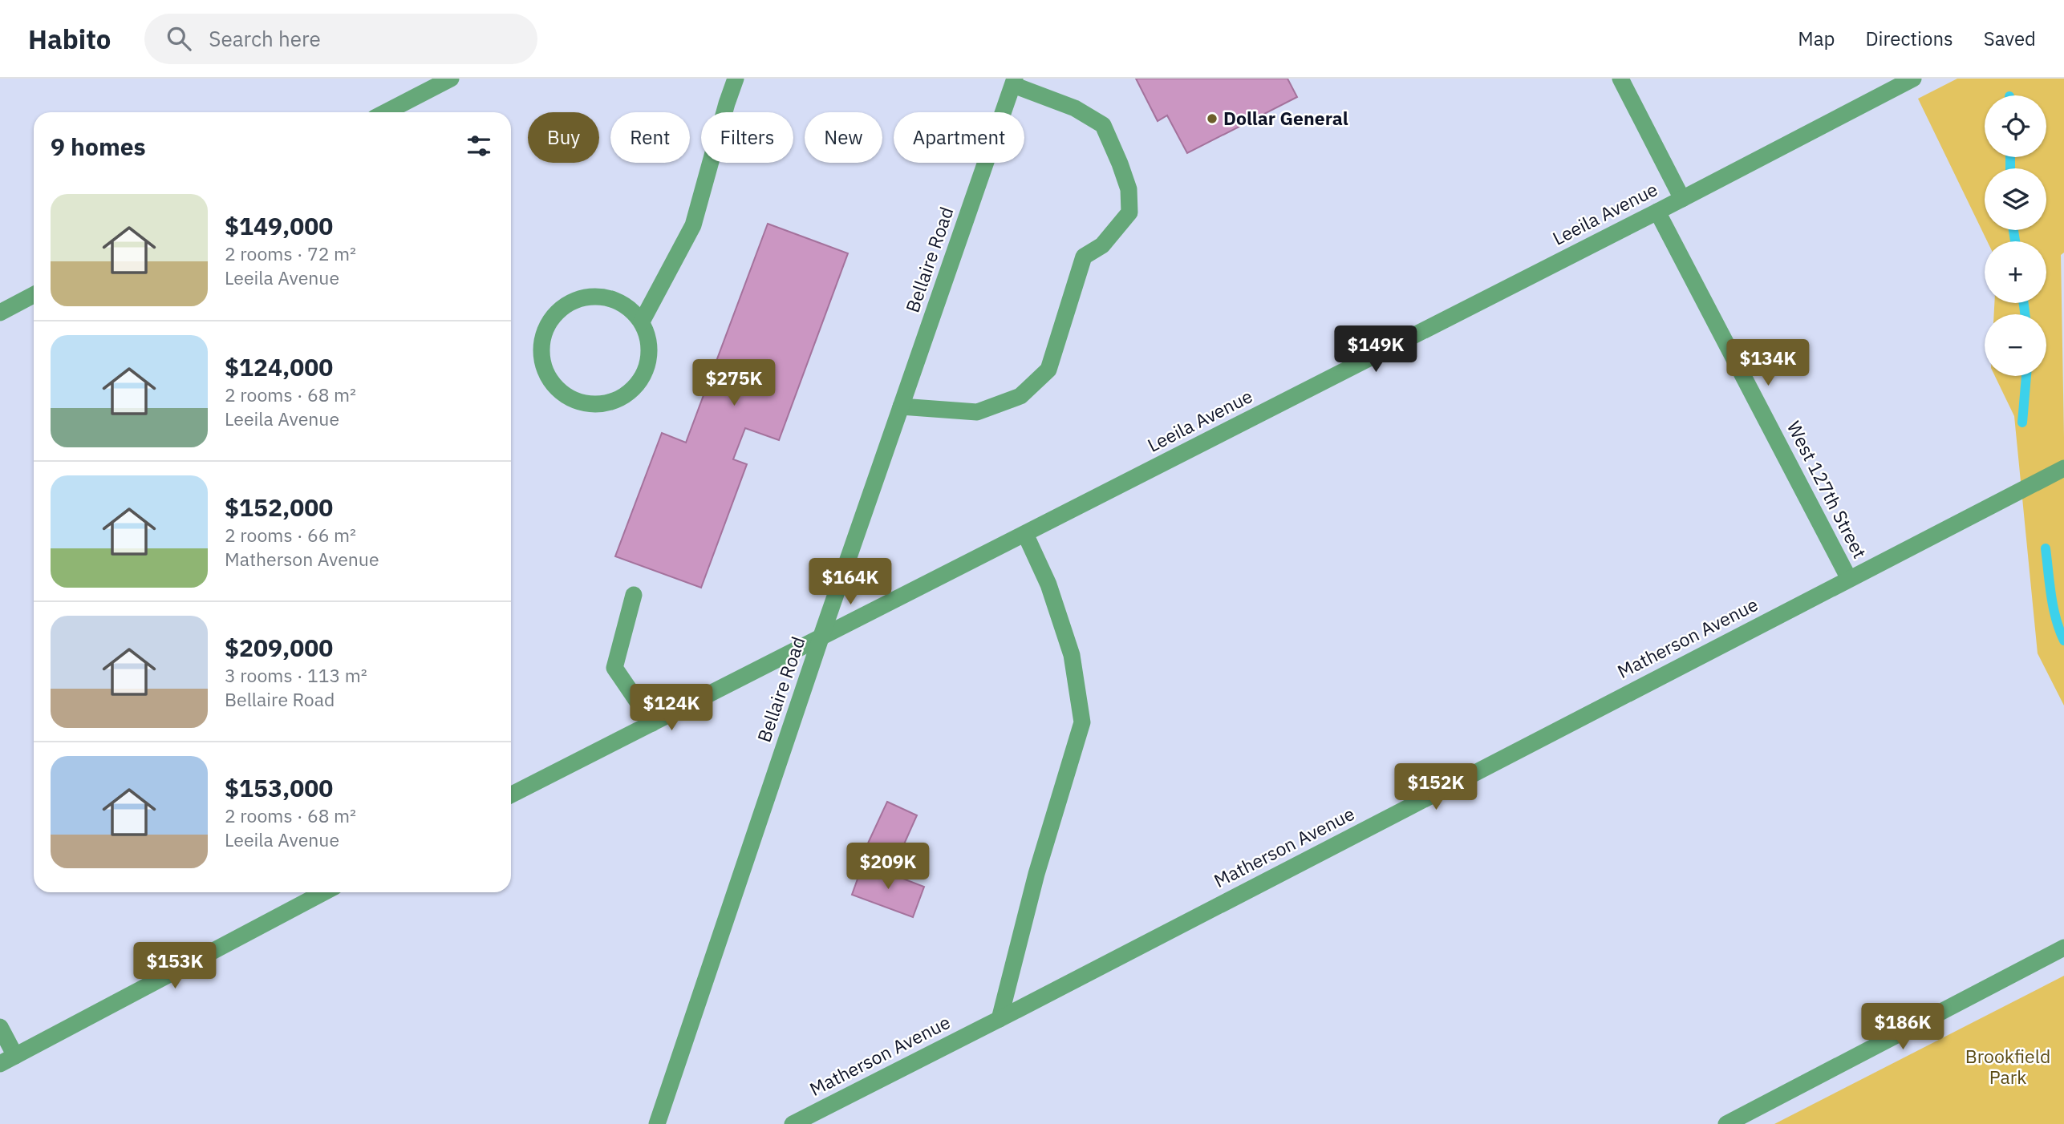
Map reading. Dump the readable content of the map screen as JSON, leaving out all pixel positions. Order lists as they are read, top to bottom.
{
  "streets": {
    "street": [
      "Leeila Avenue",
      "Bellaire Road",
      "West 127th Street",
      "Matherson Avenue"
    ]
  },
  "crossings": [
    ["Leeila Avenue", "Bellaire Road"],
    ["Leeila Avenue", "West 127th Street"],
    ["West 127th Street", "Matherson Avenue"]
  ],
  "parks": ["Brookfield Park"],
  "places": ["Dollar General"],
  "page": {
    "header": "Habito",
    "search": "Search here",
    "nav": ["Map", "Directions", "Saved"],
    "map_buttons": ["+", "−"],
    "chip": [
      "Buy",
      "Rent",
      "Filters",
      "New",
      "Apartment"
    ],
    "heading": "9 homes",
    "list": [
      {
        "name": "$149,000",
        "note": "2 rooms · 72 m² · Leeila Avenue"
      },
      {
        "name": "$124,000",
        "note": "2 rooms · 68 m² · Leeila Avenue"
      },
      {
        "name": "$152,000",
        "note": "2 rooms · 66 m² · Matherson Avenue"
      },
      {
        "name": "$209,000",
        "note": "3 rooms · 113 m² · Bellaire Road"
      },
      {
        "name": "$153,000",
        "note": "2 rooms · 68 m² · Leeila Avenue"
      }
    ],
    "price": [
      "$149K",
      "$134K",
      "$275K",
      "$164K",
      "$124K",
      "$152K",
      "$209K",
      "$153K",
      "$186K"
    ]
  }
}
